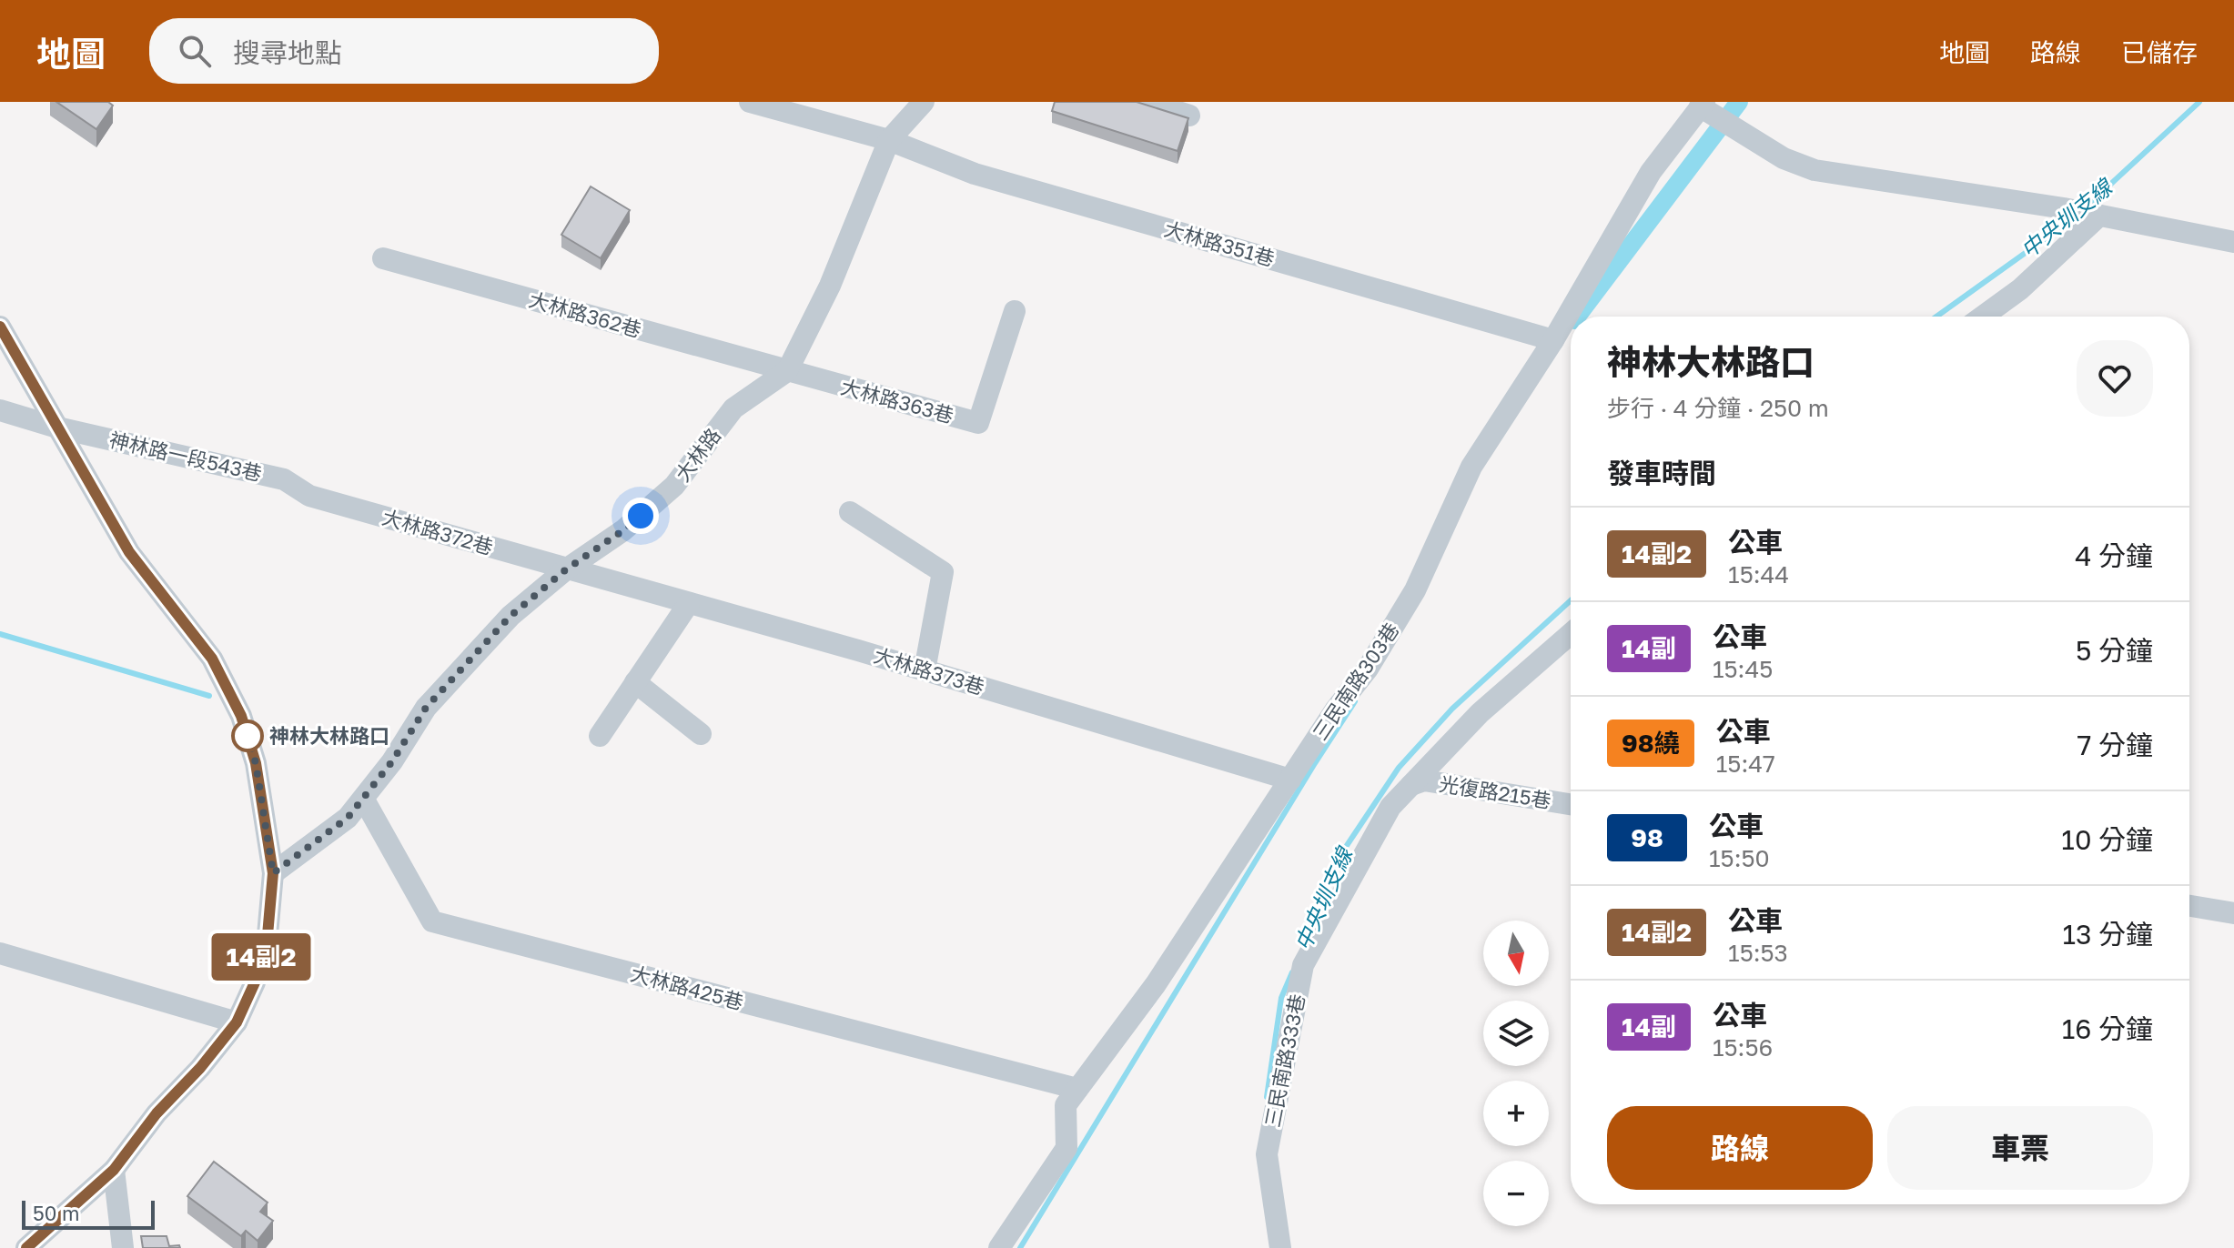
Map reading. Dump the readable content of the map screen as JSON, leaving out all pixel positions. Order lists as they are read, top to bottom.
{
  "streets": {
    "street": [
      "大林路351巷",
      "大林路362巷",
      "大林路363巷",
      "大林路",
      "神林路一段543巷",
      "大林路372巷",
      "大林路373巷",
      "三民南路303巷",
      "光復路215巷",
      "大林路425巷",
      "三民南路333巷"
    ]
  },
  "crossings": [
    ["大林路351巷", "大林路"],
    ["大林路351巷", "三民南路303巷"],
    ["大林路362巷", "大林路363巷"],
    ["大林路362巷", "大林路"],
    ["大林路363巷", "大林路"],
    ["大林路", "大林路372巷"],
    ["大林路", "大林路373巷"],
    ["大林路", "大林路425巷"],
    ["神林路一段543巷", "大林路372巷"],
    ["大林路372巷", "大林路373巷"],
    ["大林路373巷", "三民南路303巷"],
    ["三民南路303巷", "大林路425巷"],
    ["光復路215巷", "三民南路333巷"]
  ],
  "water": ["中央圳支線"],
  "places": ["神林大林路口"],
  "lines": ["bus line 14副2"],
  "scale_bar": "50 m",
  "north": "bottom",
  "page": {
    "header": "地圖",
    "search": "搜尋地點",
    "nav": ["地圖", "路線", "已儲存"],
    "on_map": "14副2",
    "heading": [
      ["神林大林路口", "步行 · 4 分鐘 · 250 m"],
      "發車時間"
    ],
    "list": [
      {
        "mark": "14副2",
        "name": "公車",
        "note": "15:44",
        "value": "4 分鐘"
      },
      {
        "mark": "14副",
        "name": "公車",
        "note": "15:45",
        "value": "5 分鐘"
      },
      {
        "mark": "98繞",
        "name": "公車",
        "note": "15:47",
        "value": "7 分鐘"
      },
      {
        "mark": "98",
        "name": "公車",
        "note": "15:50",
        "value": "10 分鐘"
      },
      {
        "mark": "14副2",
        "name": "公車",
        "note": "15:53",
        "value": "13 分鐘"
      },
      {
        "mark": "14副",
        "name": "公車",
        "note": "15:56",
        "value": "16 分鐘"
      }
    ],
    "map_buttons": ["+", "−"],
    "buttons": ["路線", "車票"],
    "scale": "50 m"
  }
}
